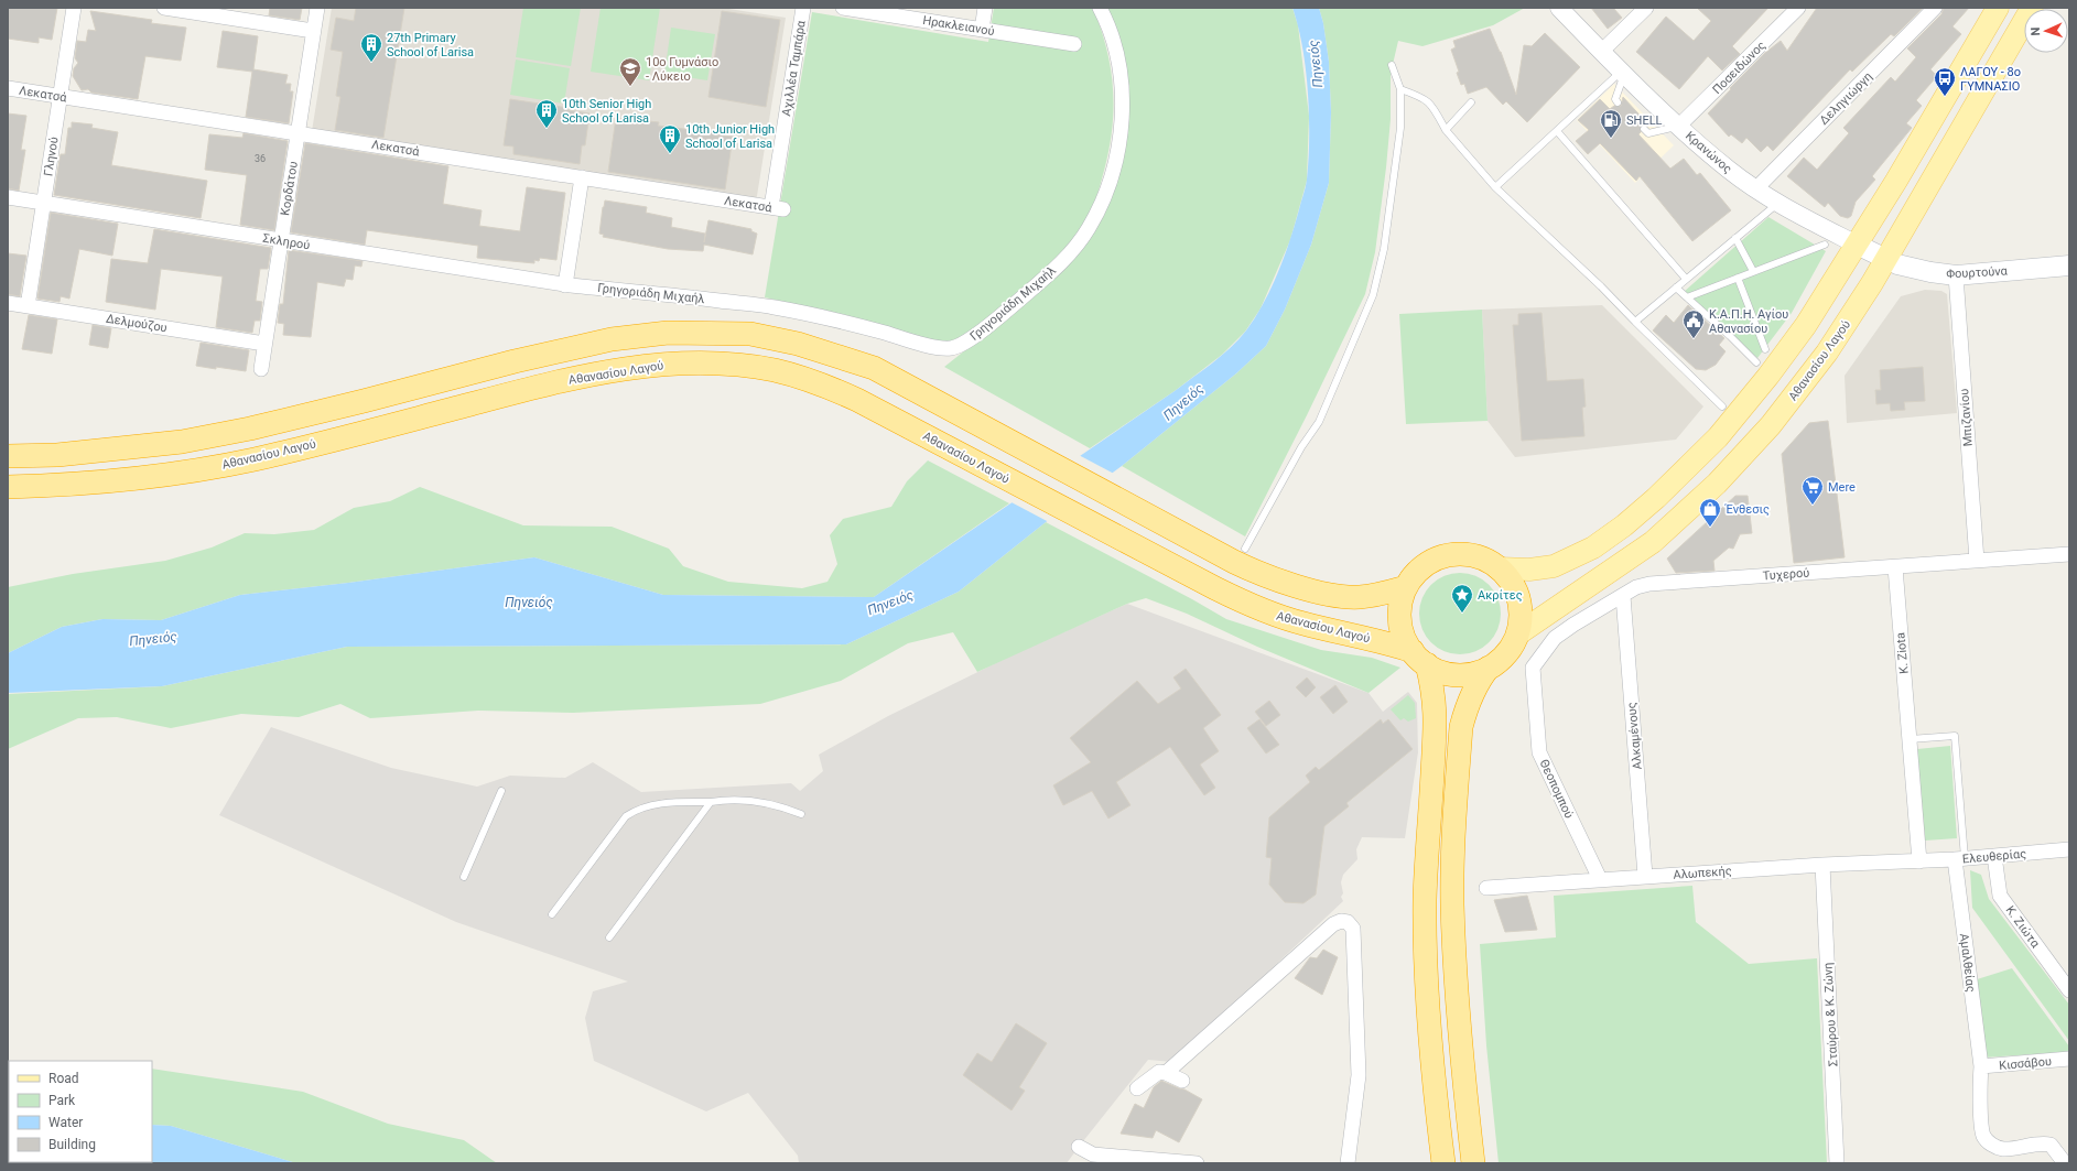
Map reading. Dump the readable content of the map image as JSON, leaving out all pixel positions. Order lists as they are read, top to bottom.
{
  "streets": {
    "highway": ["Αθανασίου Λαγού"],
    "main road": ["Κρανώνος", "Φουρτούνα"],
    "street": [
      "Ηρακλειανού",
      "Ποσειδώνος",
      "Αχιλλέα Ταμπάρα",
      "Λεκατσά",
      "Δεληγιώργη",
      "Γληνού",
      "Κορδάτου",
      "Σκληρού",
      "Γρηγοριάδη Μιχαήλ",
      "Δελμούζου",
      "Μπιζανίου",
      "Τυχερού",
      "K. Ziota",
      "Αλκαμένους",
      "Θεοπομπού",
      "Ελευθερίας",
      "Αλωπεκής",
      "Κ. Ζιώτα",
      "Αμαλθείας",
      "Σταύρου & Κ. Ζώνη",
      "Κισσάβου"
    ]
  },
  "crossings": [
    ["Ποσειδώνος", "Κρανώνος"],
    ["Αχιλλέα Ταμπάρα", "Λεκατσά"],
    ["Λεκατσά", "Γληνού"],
    ["Λεκατσά", "Κορδάτου"],
    ["Δεληγιώργη", "Κρανώνος"],
    ["Κρανώνος", "Φουρτούνα"],
    ["Κρανώνος", "Αθανασίου Λαγού"],
    ["Γληνού", "Σκληρού"],
    ["Γληνού", "Δελμούζου"],
    ["Κορδάτου", "Σκληρού"],
    ["Κορδάτου", "Δελμούζου"],
    ["Σκληρού", "Γρηγοριάδη Μιχαήλ"],
    ["Φουρτούνα", "Αθανασίου Λαγού"],
    ["Φουρτούνα", "Μπιζανίου"],
    ["Μπιζανίου", "Τυχερού"],
    ["Τυχερού", "K. Ziota"],
    ["Τυχερού", "Αλκαμένους"],
    ["Τυχερού", "Θεοπομπού"],
    ["K. Ziota", "Ελευθερίας"],
    ["K. Ziota", "Αλωπεκής"],
    ["Αλκαμένους", "Αλωπεκής"],
    ["Θεοπομπού", "Αλωπεκής"],
    ["Ελευθερίας", "Αλωπεκής"],
    ["Ελευθερίας", "Κ. Ζιώτα"],
    ["Ελευθερίας", "Αμαλθείας"],
    ["Αλωπεκής", "Σταύρου & Κ. Ζώνη"],
    ["Αμαλθείας", "Κισσάβου"]
  ],
  "water": ["Πηνειός"],
  "places": {
    "building": ["27th Primary School of Larisa", "10th Senior High School of Larisa", "10th Junior High School of Larisa"],
    "school or university": ["10ο Γυμνάσιο - Λύκειο"],
    "bus stop": ["ΛΑΓΟΥ - 8ο ΓΥΜΝΑΣΙΟ"],
    "fuel station": ["SHELL"],
    "public building": ["Κ.Α.Π.Η. Αγίου Αθανασίου"],
    "supermarket": ["Mere"],
    "shop": ["Ένθεσις"],
    "place": ["Ακρίτες"]
  },
  "house_numbers": ["36"],
  "legend": [
    "Road",
    "Park",
    "Water",
    "Building"
  ],
  "north": "left"
}
